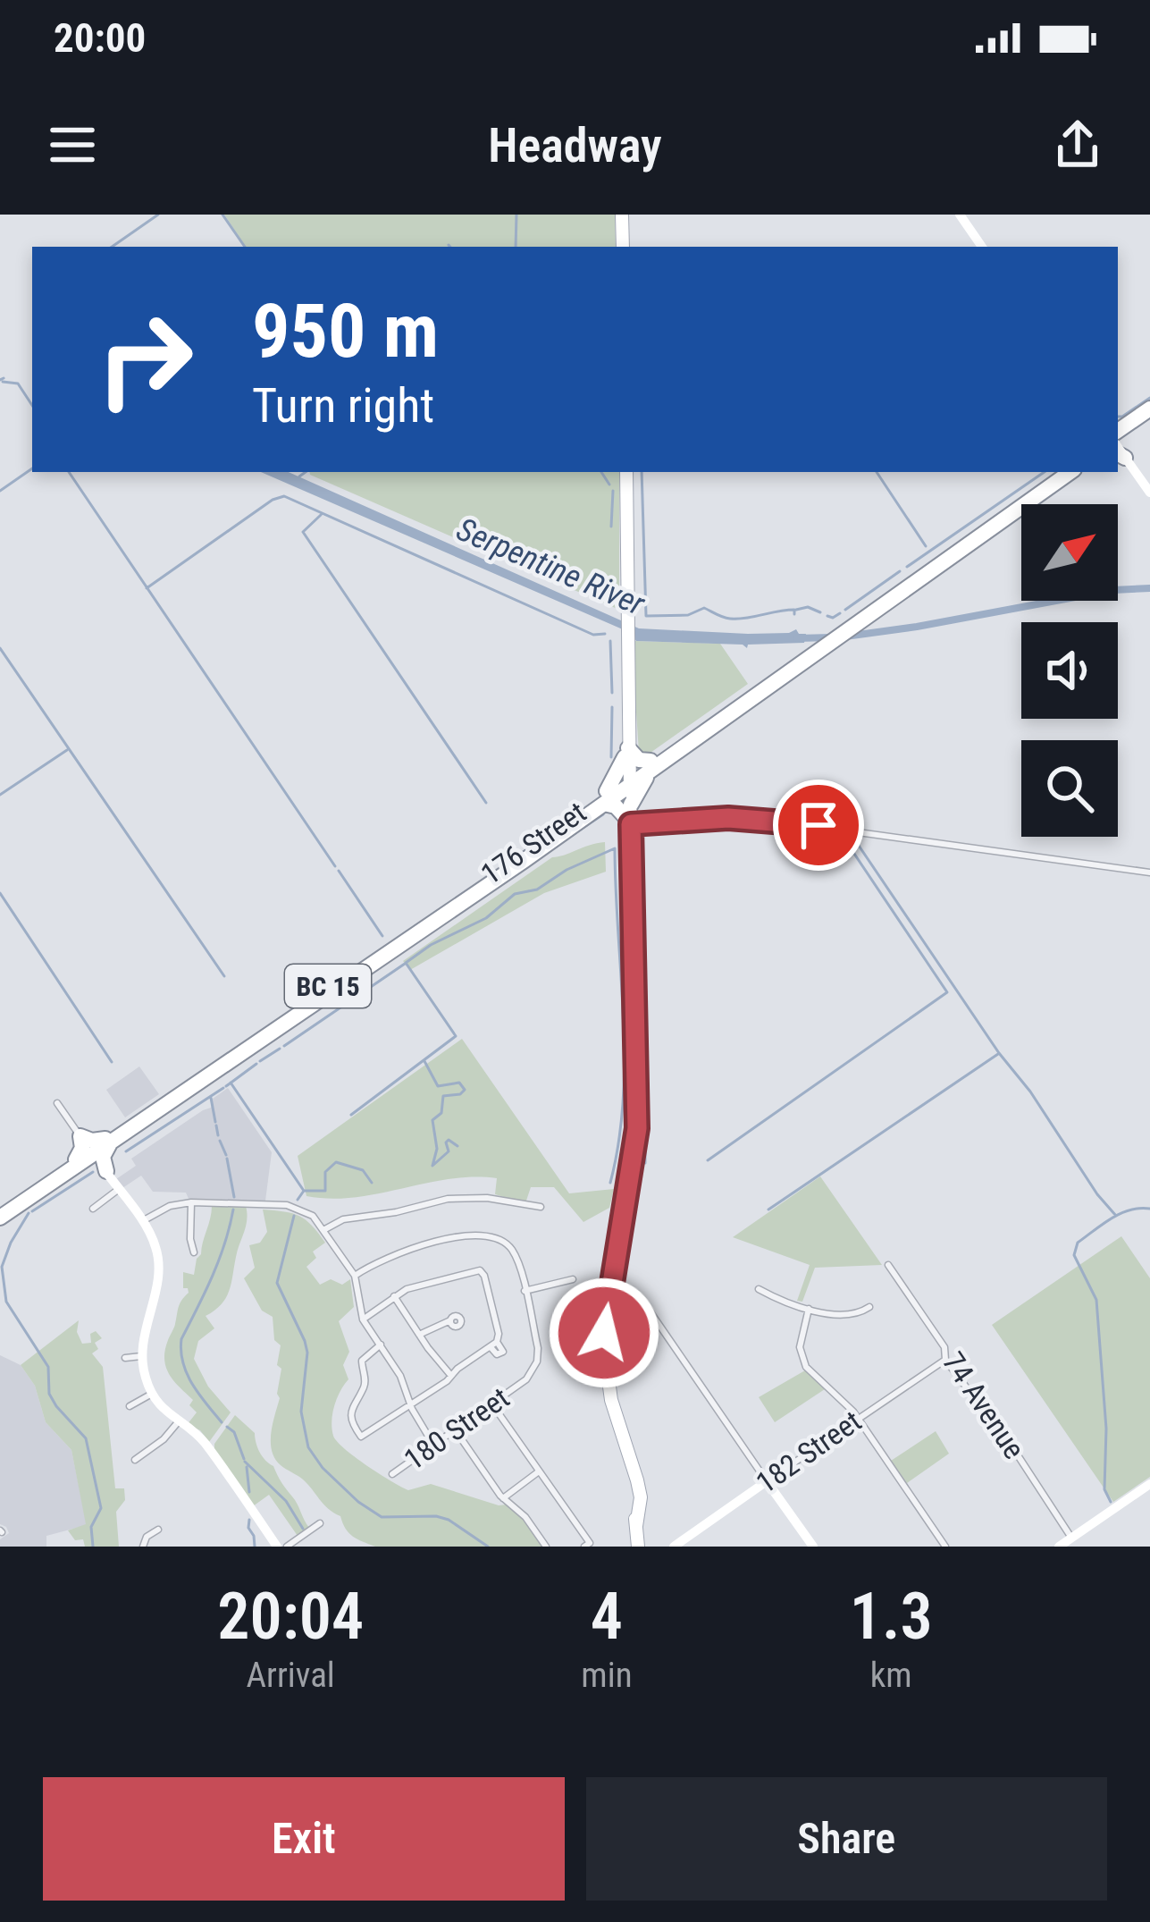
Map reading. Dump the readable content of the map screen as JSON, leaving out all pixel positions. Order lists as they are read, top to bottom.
{
  "streets": {
    "highway": ["176 Street", "BC 15"],
    "street": ["74 Avenue", "180 Street", "182 Street"]
  },
  "crossings": [
    ["74 Avenue", "182 Street"]
  ],
  "water": ["Serpentine River"],
  "north": "top right",
  "page": {
    "status": "20:00",
    "header": "Headway",
    "turn": ["950 m", "Turn right"],
    "eta": [
      "20:04",
      "Arrival",
      "4",
      "min",
      "1.3",
      "km"
    ],
    "buttons": ["Exit", "Share"]
  }
}
